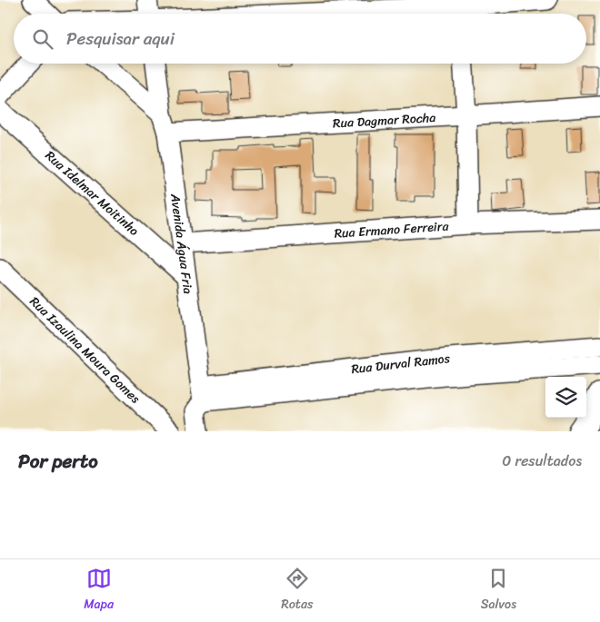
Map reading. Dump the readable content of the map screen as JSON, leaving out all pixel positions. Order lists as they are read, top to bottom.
{
  "streets": {
    "street": [
      "Rua Dagmar Rocha",
      "Rua Idelmar Moitinho",
      "Rua Ermano Ferreira",
      "Avenida Água Fria",
      "Rua Izaulina Moura Gomes",
      "Rua Durval Ramos"
    ]
  },
  "crossings": [
    ["Rua Dagmar Rocha", "Avenida Água Fria"],
    ["Rua Idelmar Moitinho", "Avenida Água Fria"],
    ["Rua Ermano Ferreira", "Avenida Água Fria"],
    ["Avenida Água Fria", "Rua Durval Ramos"]
  ],
  "page": {
    "search": "Pesquisar aqui",
    "heading": ["Por perto", "0 resultados"],
    "nav": ["Mapa", "Rotas", "Salvos"]
  }
}
